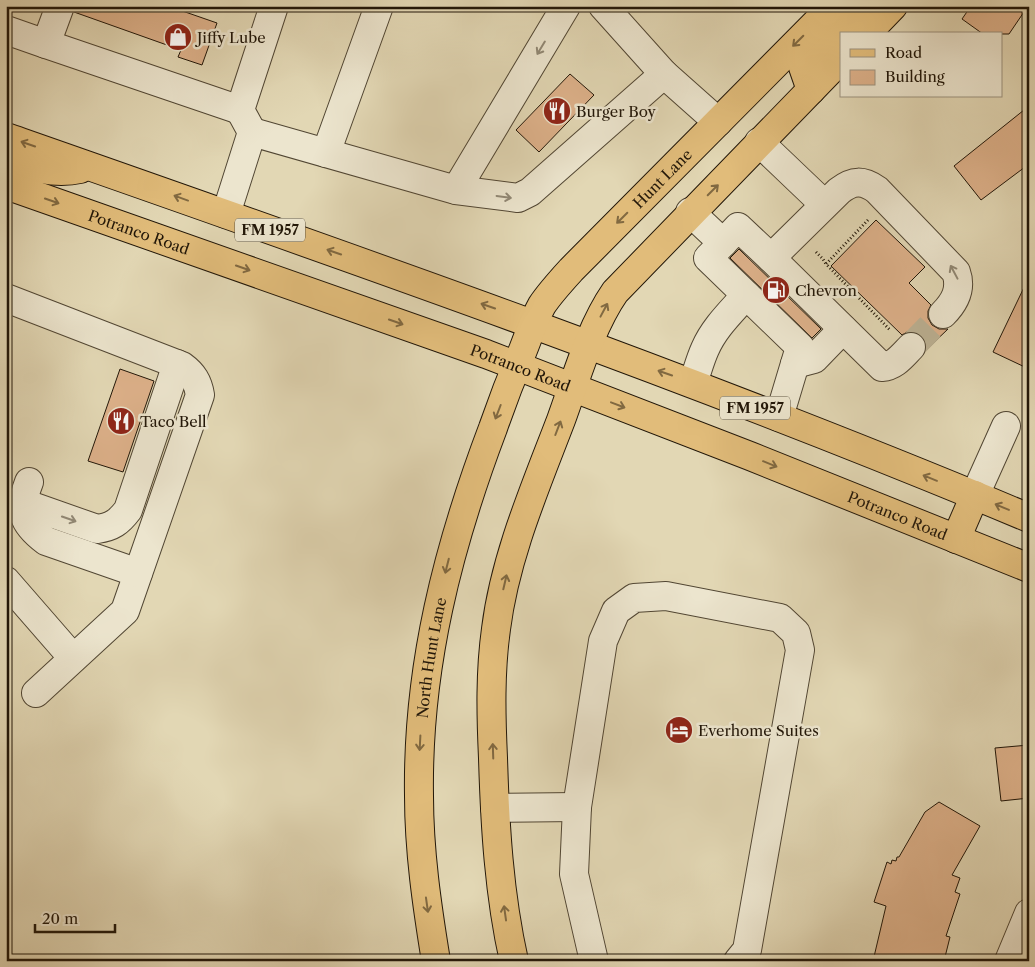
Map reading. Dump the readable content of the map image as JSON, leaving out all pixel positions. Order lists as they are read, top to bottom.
{
  "streets": {
    "main road": [
      "Hunt Lane",
      "FM 1957",
      "Potranco Road",
      "North Hunt Lane"
    ]
  },
  "crossings": [
    ["Hunt Lane", "FM 1957"],
    ["Hunt Lane", "Potranco Road"],
    ["Hunt Lane", "North Hunt Lane"],
    ["Potranco Road", "North Hunt Lane"]
  ],
  "places": {
    "shop": ["Jiffy Lube"],
    "restaurant": ["Burger Boy", "Taco Bell"],
    "fuel station": ["Chevron"],
    "hotel": ["Everhome Suites"]
  },
  "legend": ["Road", "Building"],
  "scale_bar": "20 m"
}
